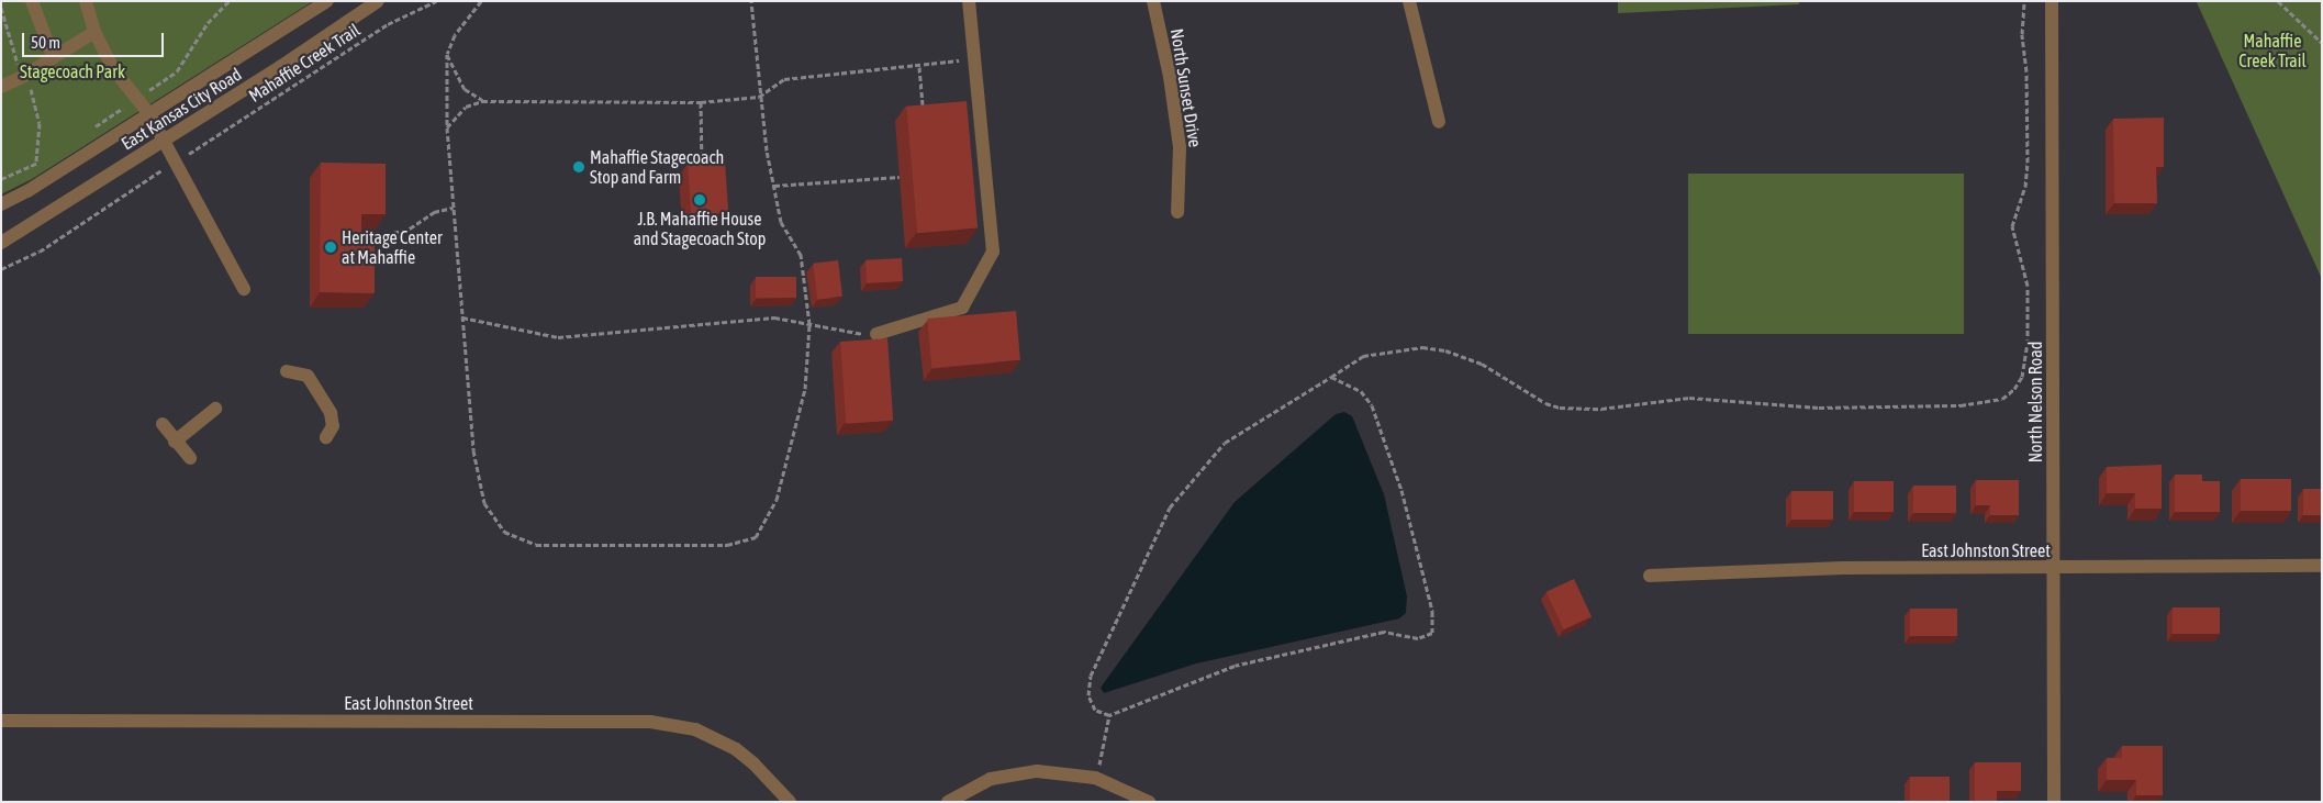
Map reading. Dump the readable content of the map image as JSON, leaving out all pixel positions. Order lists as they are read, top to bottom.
{
  "streets": {
    "street": [
      "North Sunset Drive",
      "East Kansas City Road",
      "North Nelson Road",
      "East Johnston Street"
    ],
    "path": ["Mahaffie Creek Trail"]
  },
  "crossings": [
    ["North Nelson Road", "East Johnston Street"]
  ],
  "parks": ["Mahaffie Creek Trail", "Stagecoach Park"],
  "places": ["Mahaffie Stagecoach Stop and Farm", "J.B. Mahaffie House and Stagecoach Stop", "Heritage Center at Mahaffie"],
  "scale_bar": "50 m"
}
